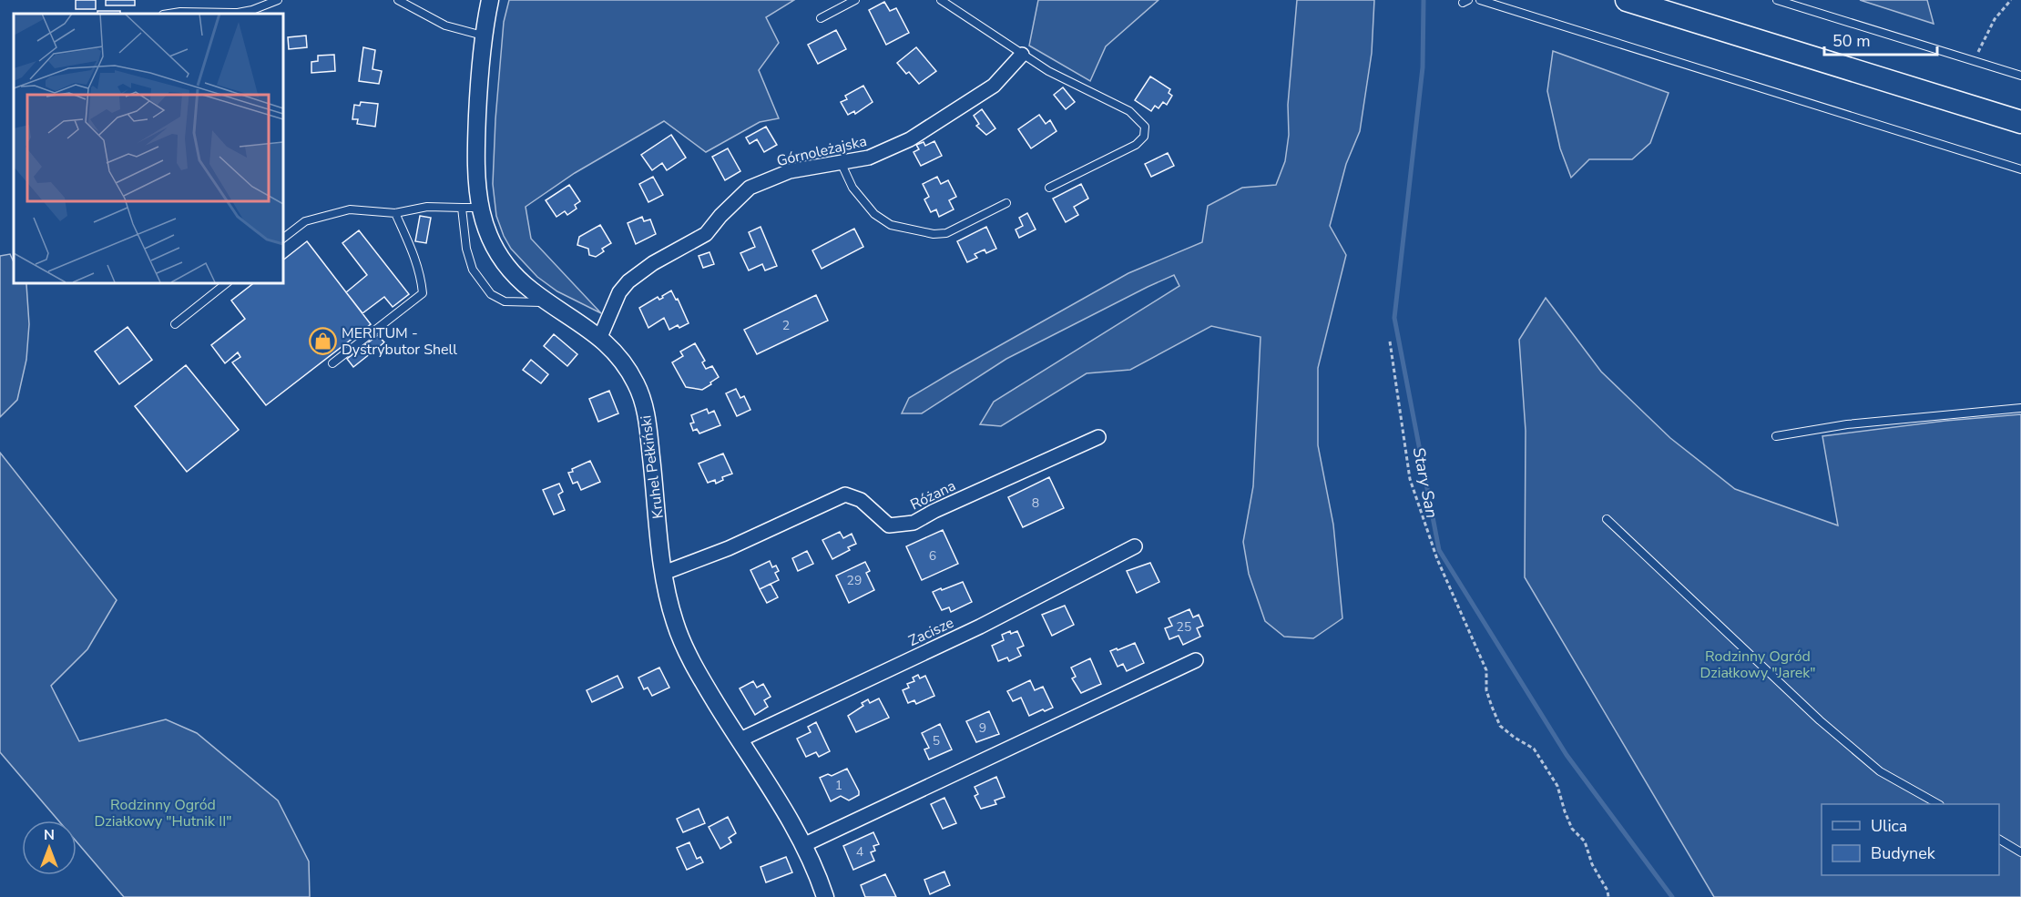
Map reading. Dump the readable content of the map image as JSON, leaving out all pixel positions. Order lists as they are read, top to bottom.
{
  "streets": {
    "street": [
      "Górnoleżajska",
      "Kruhel Pełkiński",
      "Różana",
      "Zacisze"
    ]
  },
  "crossings": [
    ["Górnoleżajska", "Kruhel Pełkiński"],
    ["Kruhel Pełkiński", "Różana"],
    ["Kruhel Pełkiński", "Zacisze"]
  ],
  "water": ["Stary San"],
  "parks": ["Rodzinny Ogród Działkowy \"Jarek\"", "Rodzinny Ogród Działkowy \"Hutnik II\""],
  "places": {
    "shop": ["MERITUM - Dystrybutor Shell"]
  },
  "house_numbers": [
    "2",
    "8",
    "6",
    "29",
    "25",
    "9",
    "5",
    "1",
    "4"
  ],
  "legend": ["Ulica", "Budynek"],
  "scale_bar": "50 m",
  "north": "top"
}
